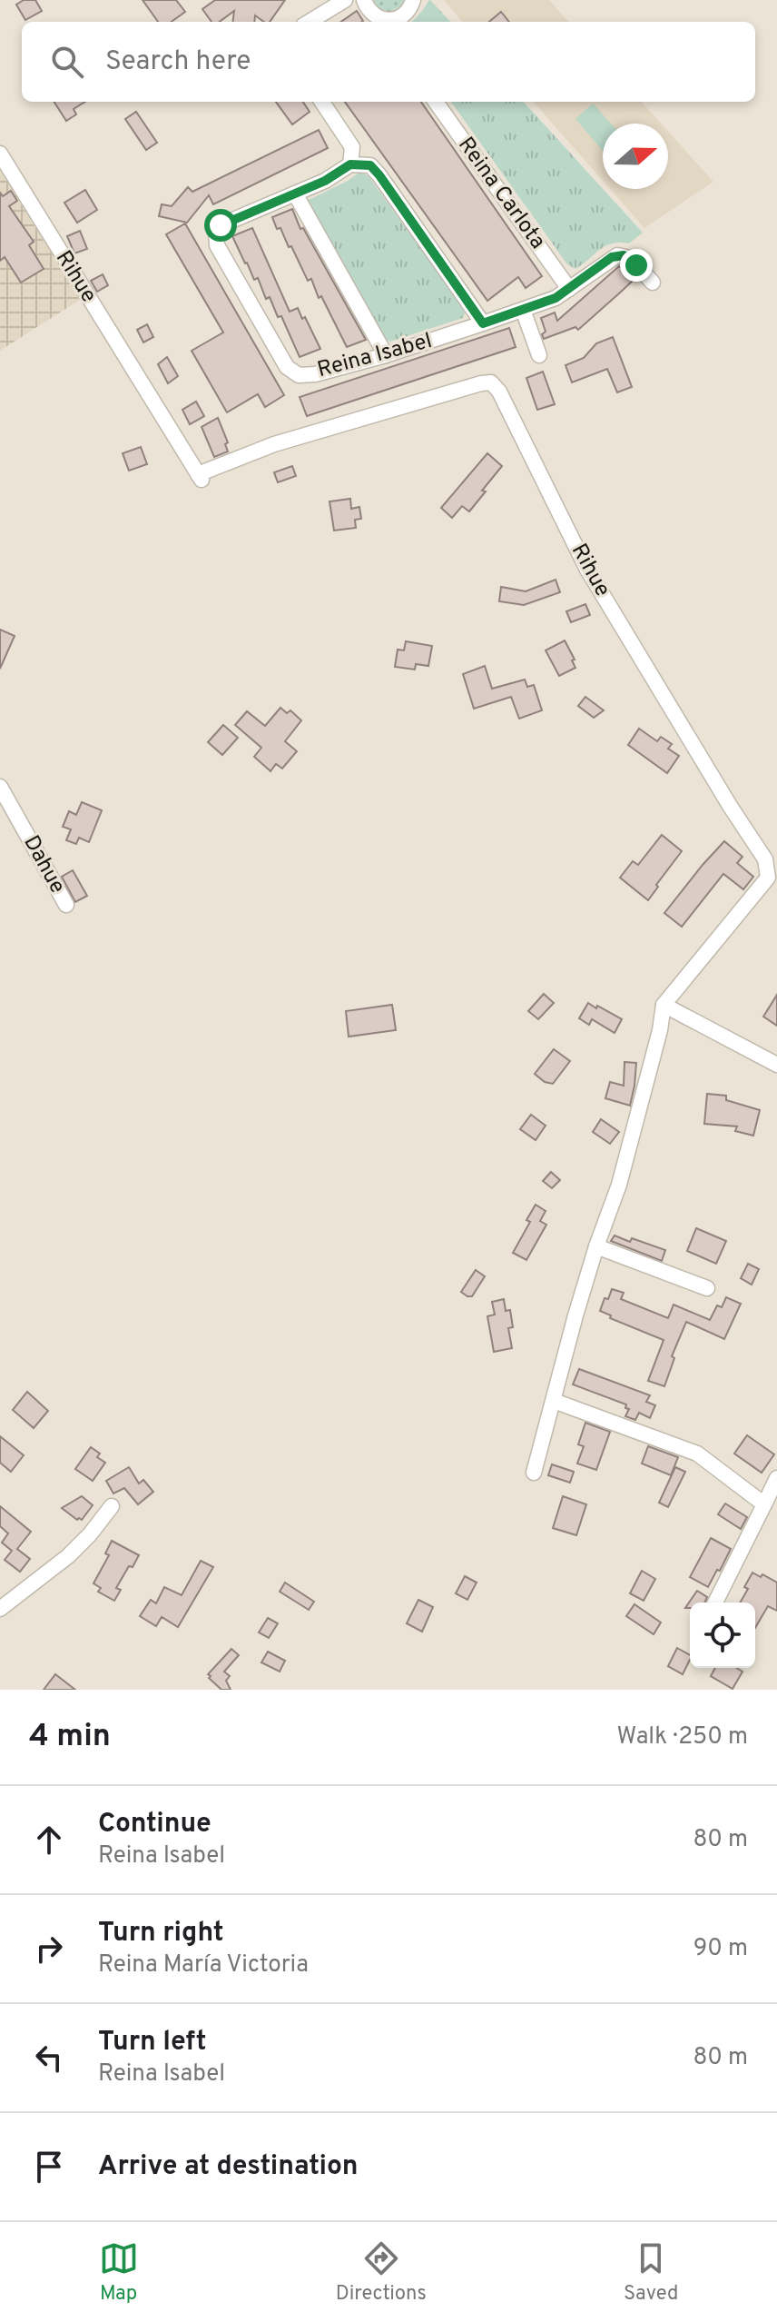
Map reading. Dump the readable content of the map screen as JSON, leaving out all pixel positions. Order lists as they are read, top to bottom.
{
  "streets": {
    "street": [
      "Reina Carlota",
      "Rihue",
      "Reina Isabel",
      "Dahue"
    ]
  },
  "crossings": [
    ["Reina Carlota", "Reina Isabel"]
  ],
  "north": "right",
  "page": {
    "search": "Search here",
    "heading": ["4 min", "Walk · 250 m"],
    "list": [
      ["Continue", "Reina Isabel", "80 m"],
      ["Turn right", "Reina María Victoria", "90 m"],
      ["Turn left", "Reina Isabel", "80 m"],
      "Arrive at destination"
    ],
    "nav": ["Map", "Directions", "Saved"]
  }
}
